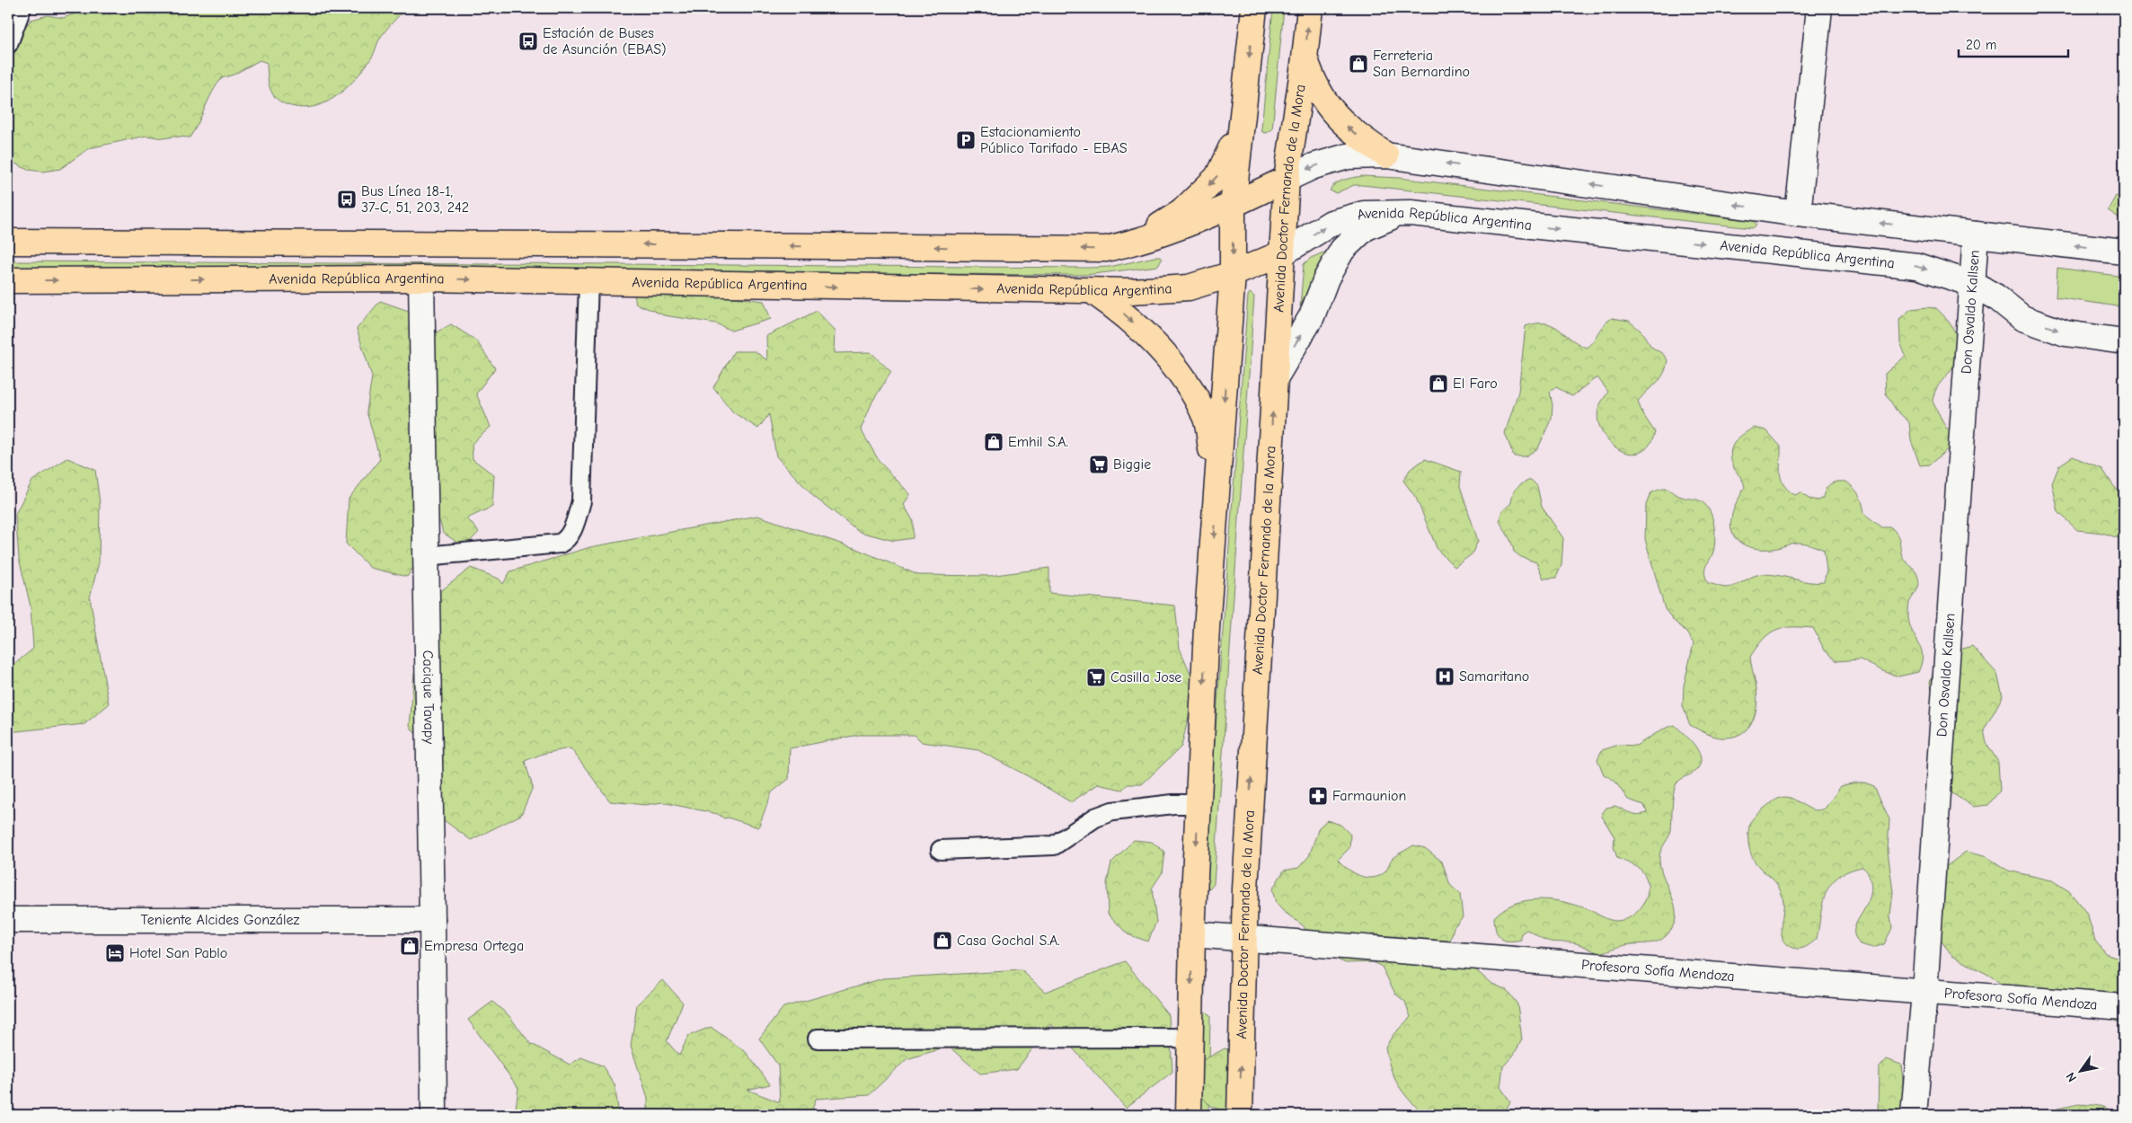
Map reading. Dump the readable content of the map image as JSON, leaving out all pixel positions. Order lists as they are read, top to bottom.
{
  "streets": {
    "highway": ["Avenida Doctor Fernando de la Mora", "Avenida República Argentina"],
    "street": [
      "Don Osvaldo Kallsen",
      "Cacique Tavapy",
      "Teniente Alcides González",
      "Profesora Sofía Mendoza"
    ]
  },
  "crossings": [
    ["Avenida Doctor Fernando de la Mora", "Avenida República Argentina"],
    ["Avenida Doctor Fernando de la Mora", "Profesora Sofía Mendoza"],
    ["Avenida República Argentina", "Don Osvaldo Kallsen"],
    ["Avenida República Argentina", "Cacique Tavapy"],
    ["Don Osvaldo Kallsen", "Profesora Sofía Mendoza"],
    ["Cacique Tavapy", "Teniente Alcides González"]
  ],
  "places": {
    "bus stop": ["Estación de Buses de Asunción (EBAS)", "Bus Línea 18-1, 37-C, 51, 203, 242"],
    "shop": [
      "Ferreteria San Bernardino",
      "El Faro",
      "Emhil S.A.",
      "Casa Gochal S.A.",
      "Empresa Ortega"
    ],
    "parking": ["Estacionamiento Público Tarifado - EBAS"],
    "supermarket": ["Biggie", "Casilla Jose"],
    "hospital": ["Samaritano"],
    "pharmacy": ["Farmaunion"],
    "hotel": ["Hotel San Pablo"]
  },
  "scale_bar": "20 m",
  "north": "bottom left"
}
